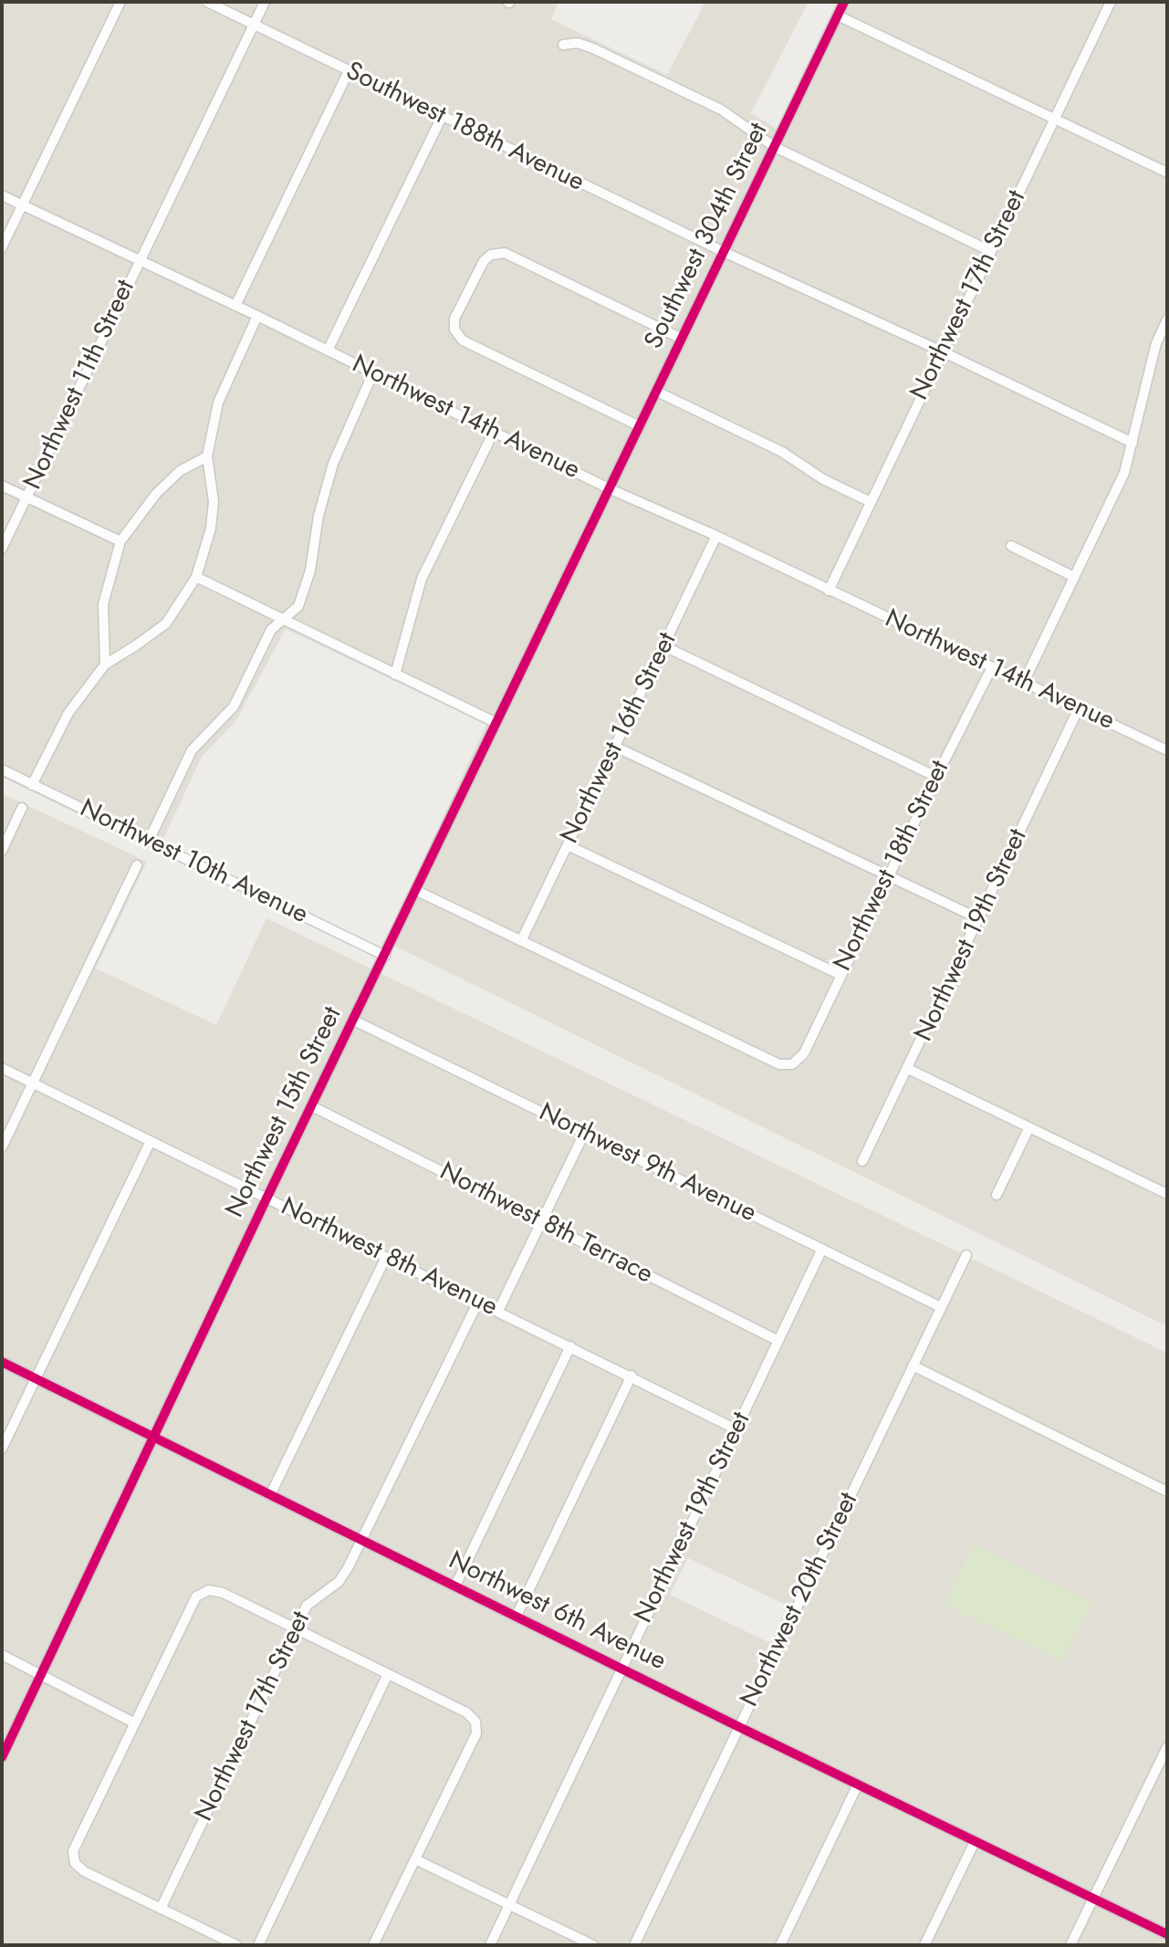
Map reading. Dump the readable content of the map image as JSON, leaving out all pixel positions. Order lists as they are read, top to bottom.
{
  "streets": {
    "street": [
      "Southwest 188th Avenue",
      "Southwest 304th Street",
      "Northwest 17th Street",
      "Northwest 11th Street",
      "Northwest 14th Avenue",
      "Northwest 16th Street",
      "Northwest 10th Avenue",
      "Northwest 18th Street",
      "Northwest 19th Street",
      "Northwest 15th Street",
      "Northwest 9th Avenue",
      "Northwest 8th Terrace",
      "Northwest 8th Avenue",
      "Northwest 20th Street",
      "Northwest 6th Avenue"
    ]
  },
  "crossings": [
    ["Southwest 188th Avenue", "Southwest 304th Street"],
    ["Southwest 188th Avenue", "Northwest 17th Street"],
    ["Southwest 188th Avenue", "Northwest 11th Street"],
    ["Southwest 304th Street", "Northwest 14th Avenue"],
    ["Southwest 304th Street", "Northwest 15th Street"],
    ["Northwest 17th Street", "Northwest 14th Avenue"],
    ["Northwest 17th Street", "Northwest 8th Avenue"],
    ["Northwest 17th Street", "Northwest 6th Avenue"],
    ["Northwest 11th Street", "Northwest 14th Avenue"],
    ["Northwest 14th Avenue", "Northwest 16th Street"],
    ["Northwest 14th Avenue", "Northwest 18th Street"],
    ["Northwest 14th Avenue", "Northwest 19th Street"],
    ["Northwest 14th Avenue", "Northwest 15th Street"],
    ["Northwest 16th Street", "Northwest 18th Street"],
    ["Northwest 10th Avenue", "Northwest 15th Street"],
    ["Northwest 19th Street", "Northwest 9th Avenue"],
    ["Northwest 19th Street", "Northwest 8th Terrace"],
    ["Northwest 19th Street", "Northwest 8th Avenue"],
    ["Northwest 19th Street", "Northwest 6th Avenue"],
    ["Northwest 15th Street", "Northwest 9th Avenue"],
    ["Northwest 15th Street", "Northwest 8th Terrace"],
    ["Northwest 15th Street", "Northwest 8th Avenue"],
    ["Northwest 15th Street", "Northwest 6th Avenue"],
    ["Northwest 9th Avenue", "Northwest 20th Street"],
    ["Northwest 20th Street", "Northwest 6th Avenue"]
  ]
}
